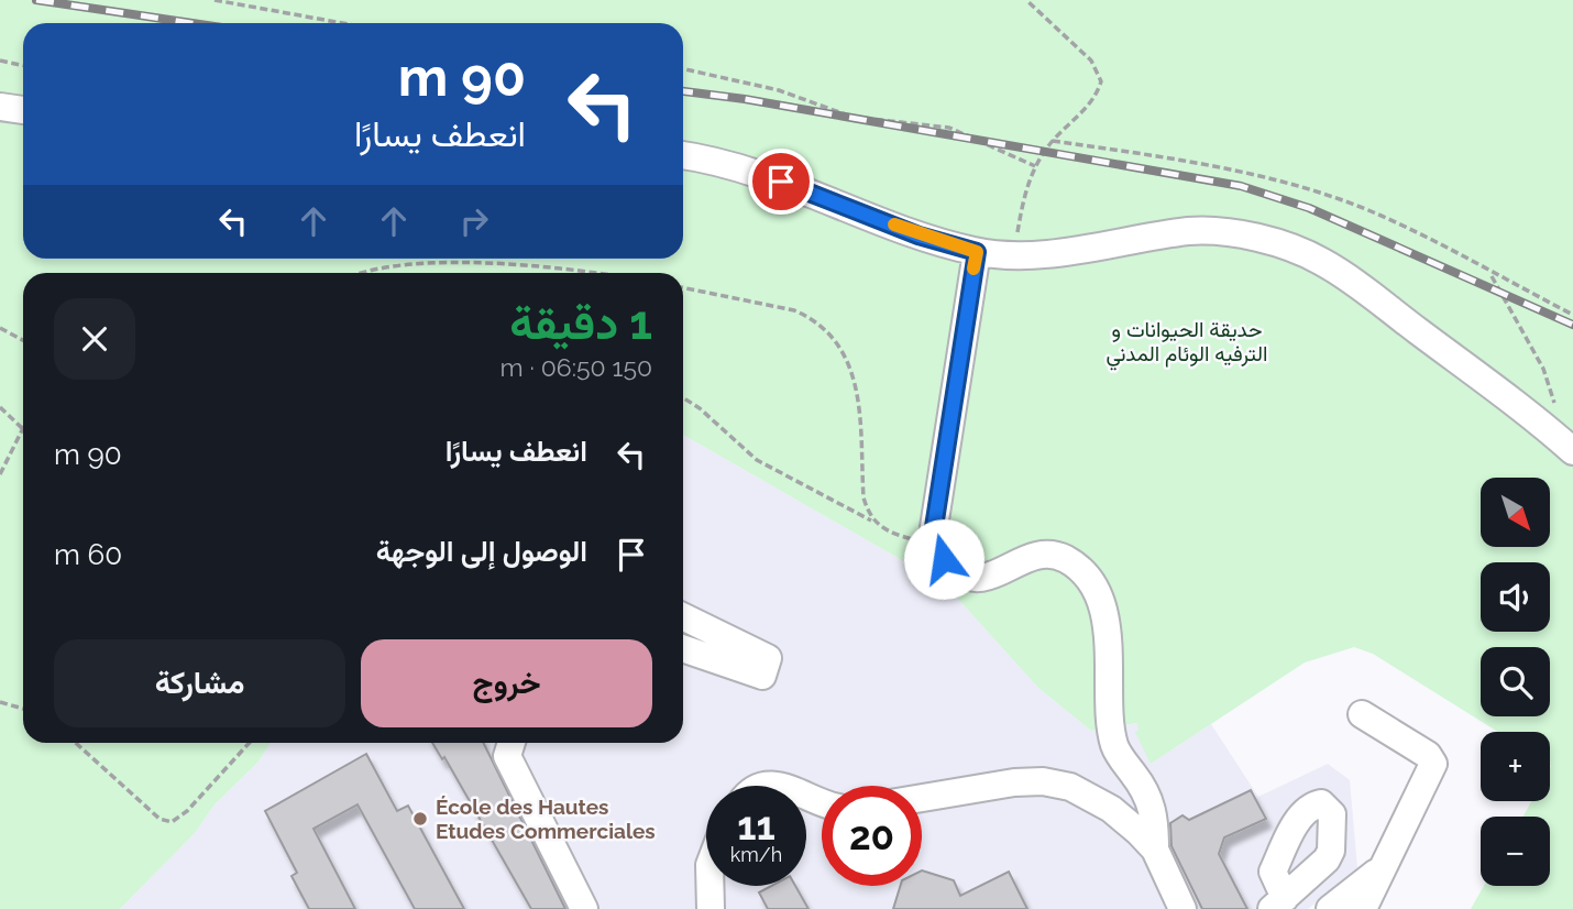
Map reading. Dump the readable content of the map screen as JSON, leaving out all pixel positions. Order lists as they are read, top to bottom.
{
  "parks": ["حديقة الحيوانات و الترفيه الوئام المدني"],
  "places": ["École des Hautes Etudes Commerciales"],
  "north": "bottom right",
  "page": {
    "turn": ["90 m", "انعطف يسارًا"],
    "heading": ["1 دقيقة", "150 m · 06:50"],
    "list": [
      {
        "name": "انعطف يسارًا",
        "value": "90 m"
      },
      {
        "name": "الوصول إلى الوجهة",
        "value": "60 m"
      }
    ],
    "map_buttons": ["+", "−"],
    "buttons": ["خروج", "مشاركة"],
    "speed": "11 km/h",
    "limit": "20"
  }
}
